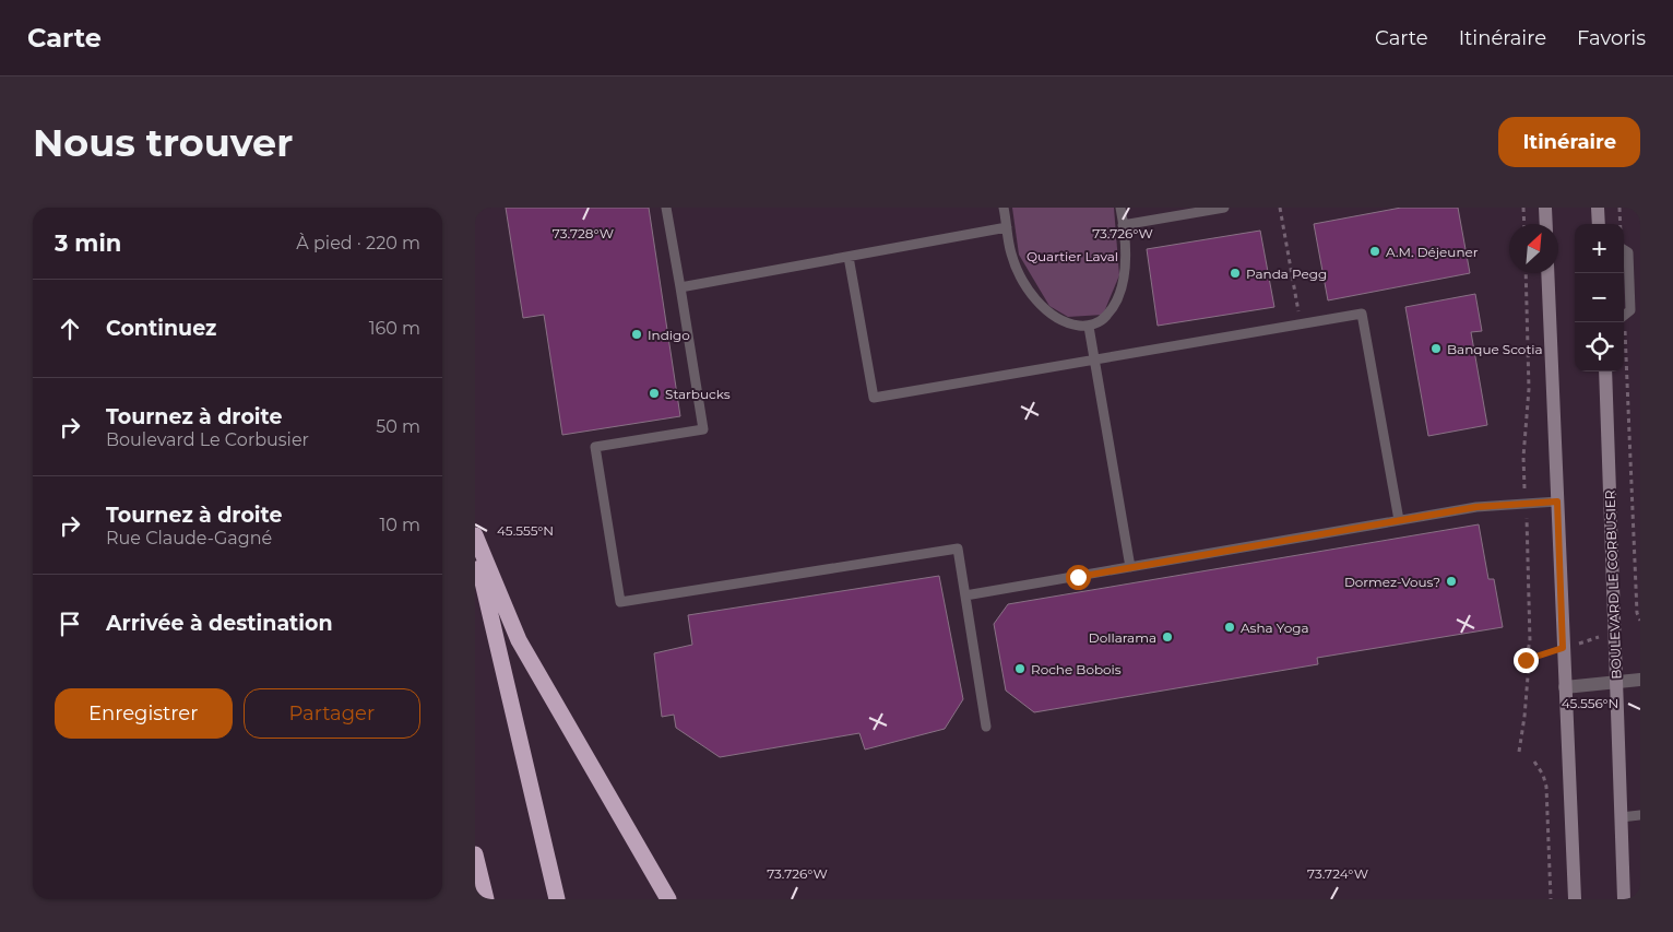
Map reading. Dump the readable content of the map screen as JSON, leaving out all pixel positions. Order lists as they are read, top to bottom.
{
  "streets": {
    "street": ["BOULEVARD LE CORBUSIER"]
  },
  "parks": ["Quartier Laval"],
  "places": [
    "A.M. Déjeuner",
    "Panda Pegg",
    "Indigo",
    "Banque Scotia",
    "Starbucks",
    "Dormez-Vous?",
    "Asha Yoga",
    "Dollarama",
    "Roche Bobois"
  ],
  "north": "top right",
  "page": {
    "header": "Carte",
    "nav": ["Carte", "Itinéraire", "Favoris"],
    "buttons": [
      "Itinéraire",
      ["Enregistrer", "Partager"]
    ],
    "title": "Nous trouver",
    "heading": ["3 min", "À pied · 220 m"],
    "map_buttons": ["+", "−"],
    "list": [
      ["Continuez", "160 m"],
      ["Tournez à droite", "Boulevard Le Corbusier", "50 m"],
      ["Tournez à droite", "Rue Claude-Gagné", "10 m"],
      "Arrivée à destination"
    ]
  },
  "coordinates": [
    "73.728°W",
    "73.726°W",
    "45.555°N",
    "45.556°N",
    "73.724°W"
  ]
}
